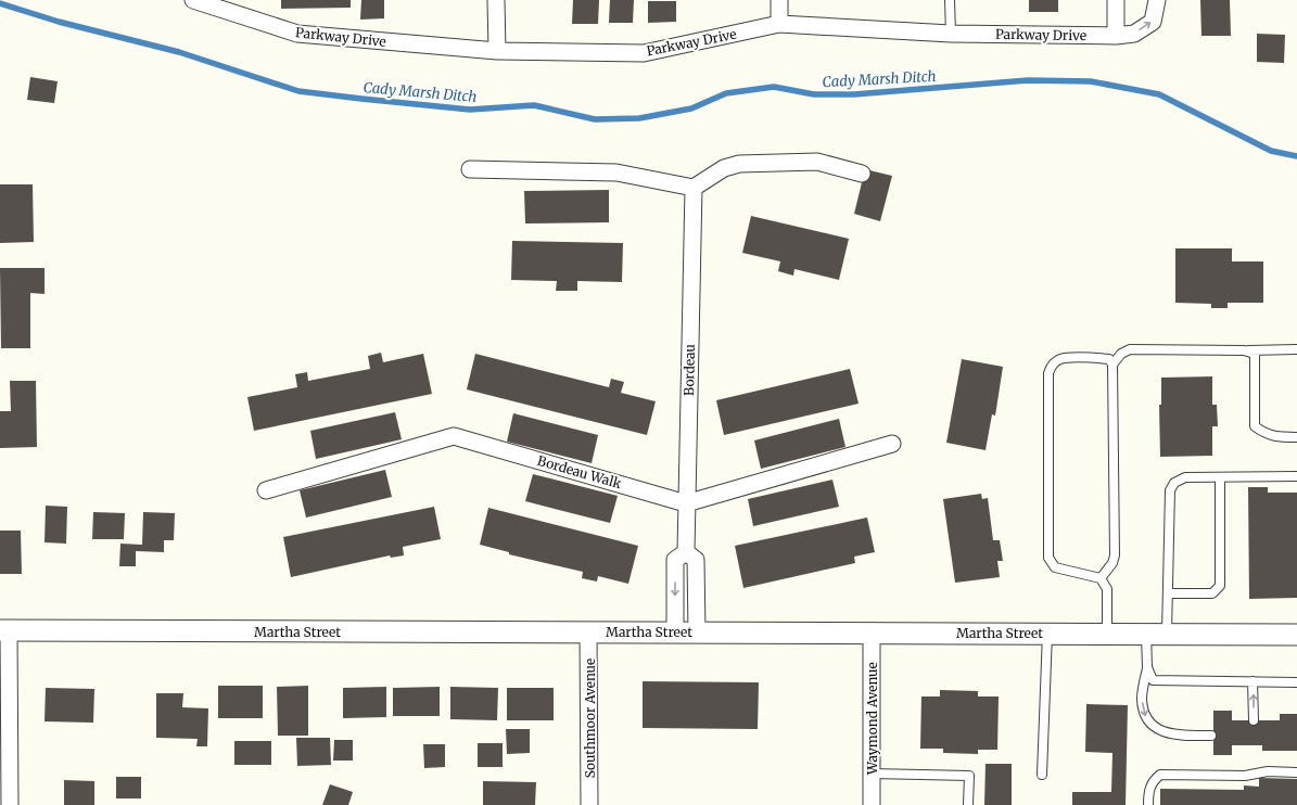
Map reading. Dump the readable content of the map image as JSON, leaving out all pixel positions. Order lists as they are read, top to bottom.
{
  "streets": {
    "street": [
      "Parkway Drive",
      "Bordeau",
      "Bordeau Walk",
      "Martha Street",
      "Southmoor Avenue",
      "Waymond Avenue"
    ]
  },
  "crossings": [
    ["Bordeau", "Bordeau Walk"],
    ["Martha Street", "Southmoor Avenue"],
    ["Martha Street", "Waymond Avenue"]
  ],
  "water": ["Cady Marsh Ditch"]
}
